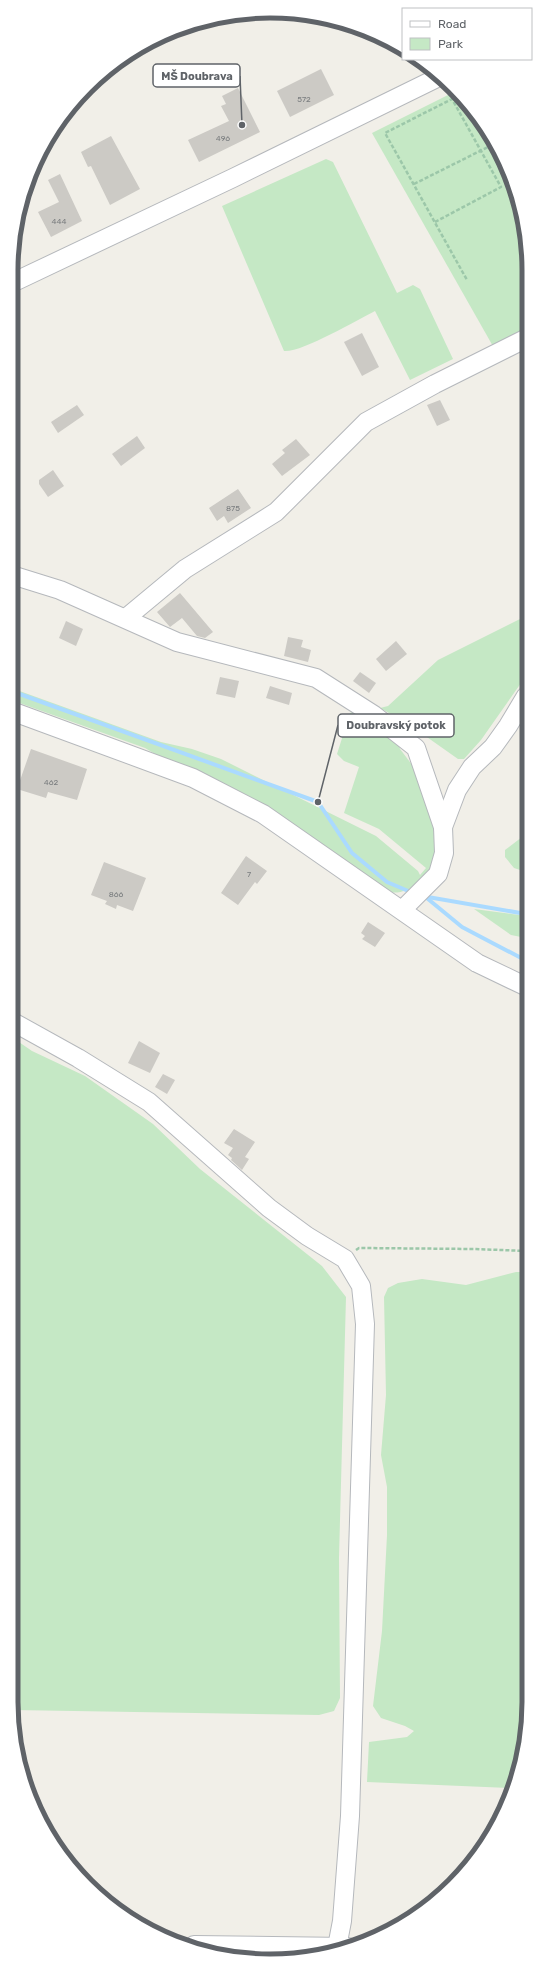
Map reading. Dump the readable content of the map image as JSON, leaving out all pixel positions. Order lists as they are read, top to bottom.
{
  "places": ["MŠ Doubrava", "Doubravský potok"],
  "house_numbers": [
    "572",
    "496",
    "444",
    "875",
    "462",
    "7",
    "866"
  ],
  "legend": ["Road", "Park"]
}
